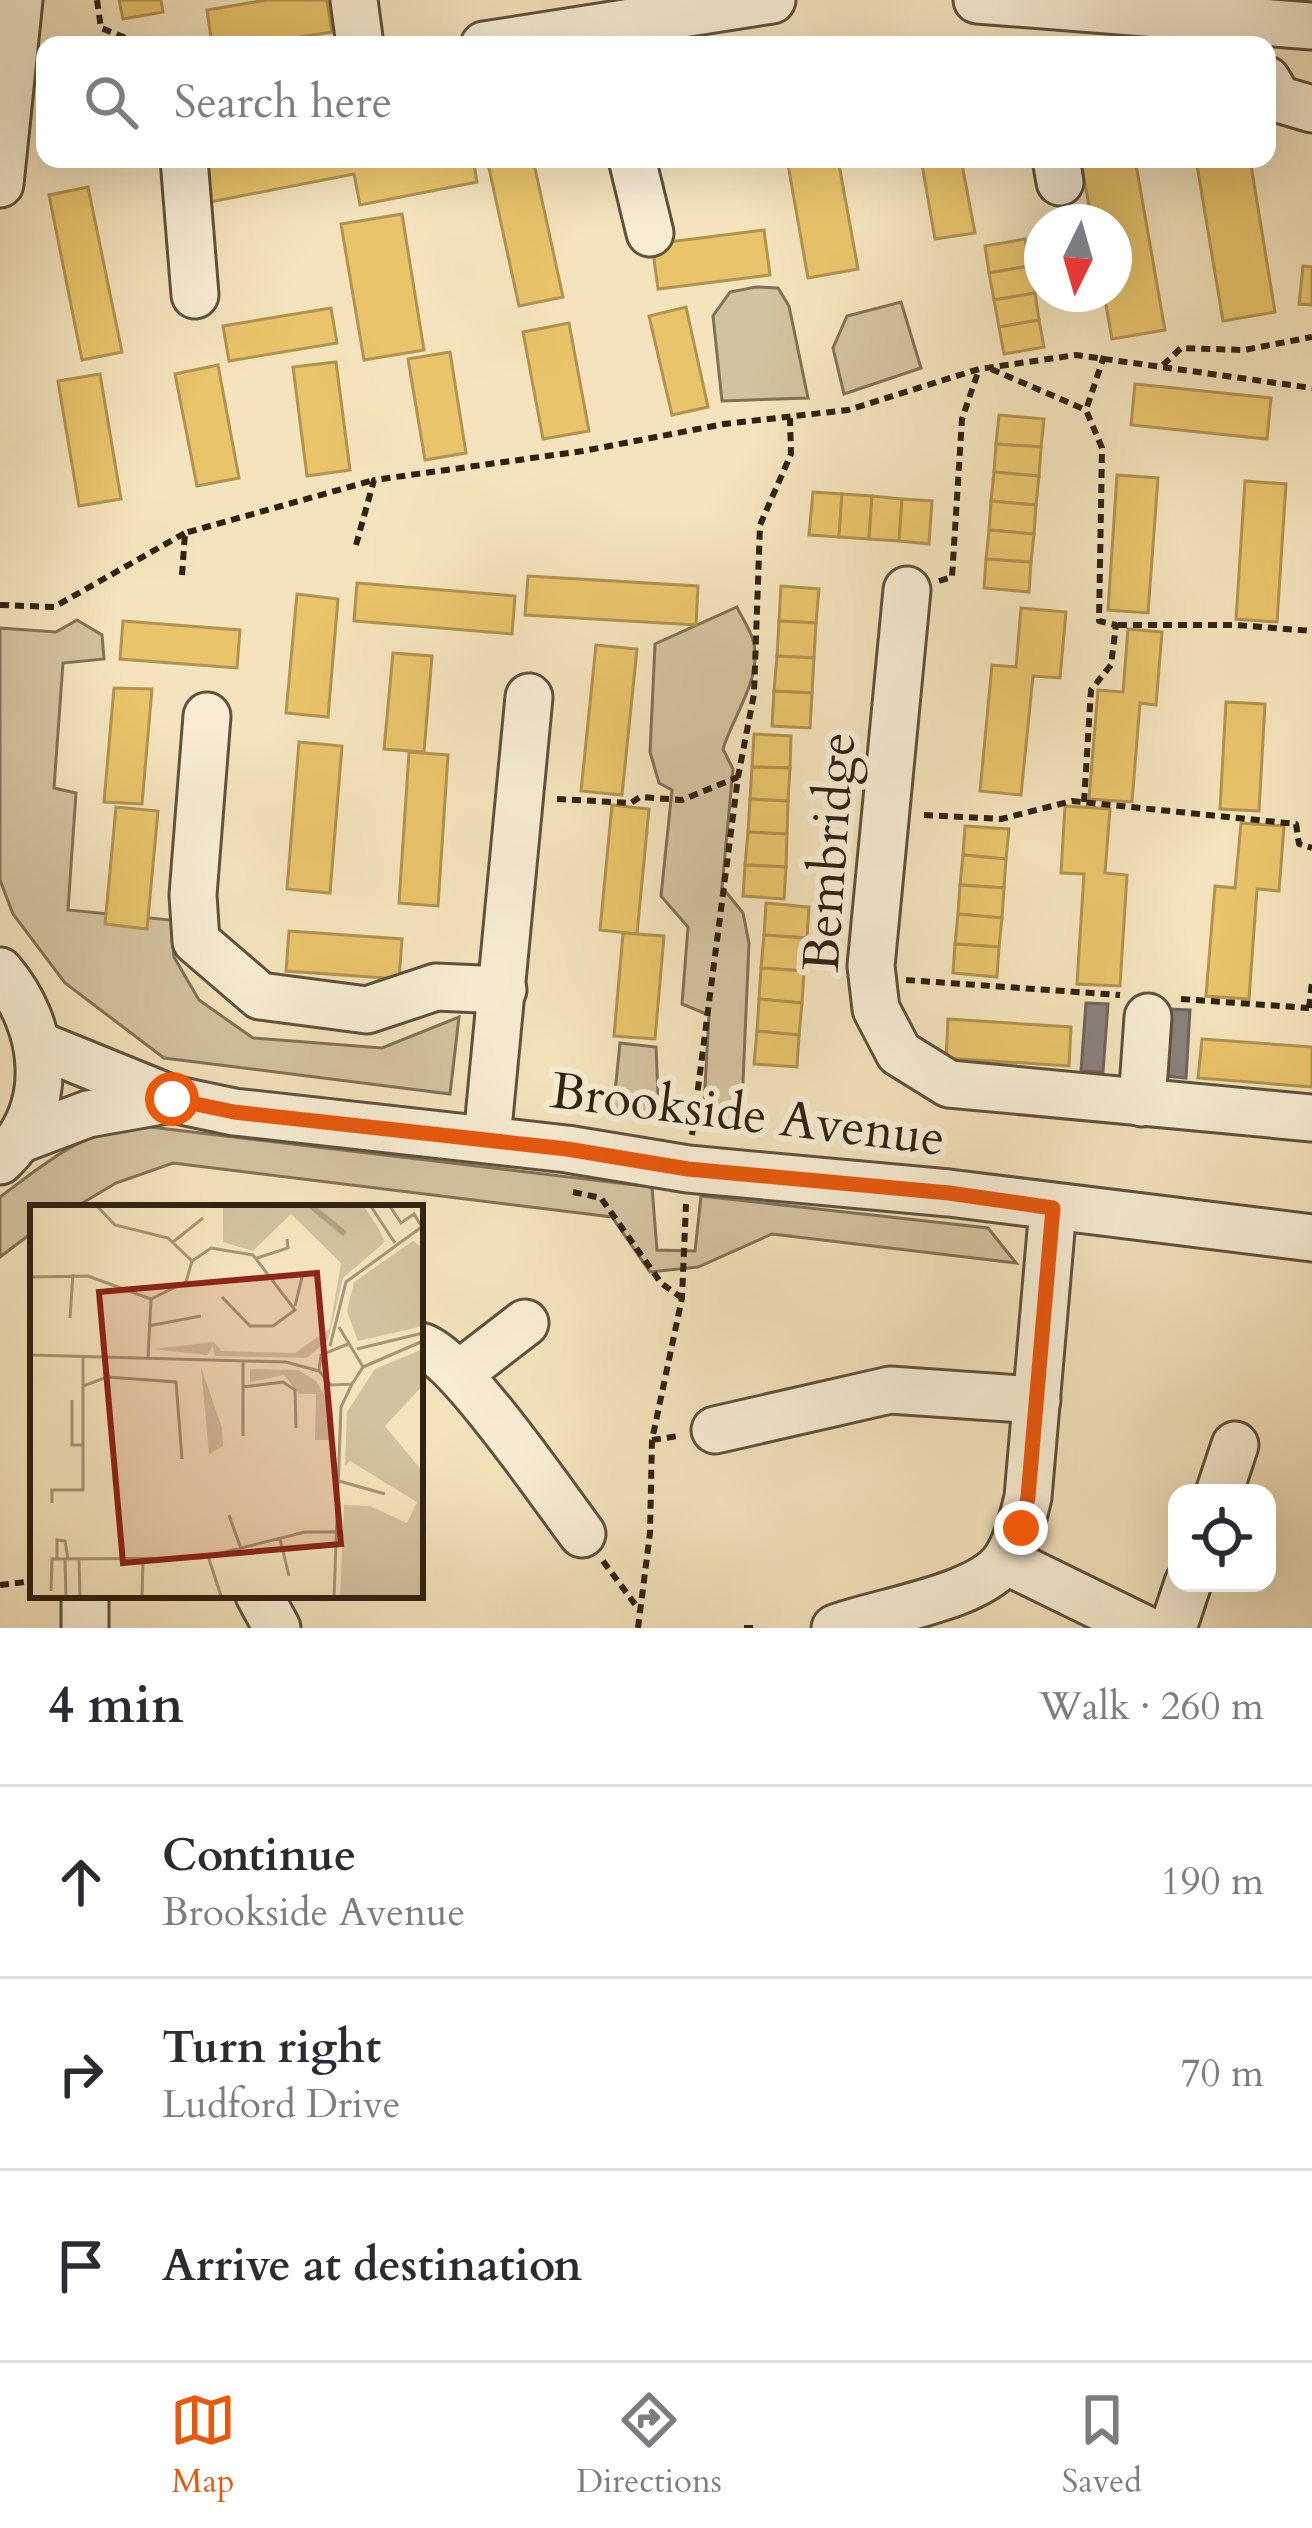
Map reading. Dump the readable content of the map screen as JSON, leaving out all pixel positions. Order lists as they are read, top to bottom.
{
  "streets": {
    "street": ["Bembridge", "Brookside Avenue"]
  },
  "north": "bottom",
  "page": {
    "search": "Search here",
    "heading": ["4 min", "Walk · 260 m"],
    "list": [
      ["Continue", "Brookside Avenue", "190 m"],
      ["Turn right", "Ludford Drive", "70 m"],
      "Arrive at destination"
    ],
    "nav": ["Map", "Directions", "Saved"]
  }
}
